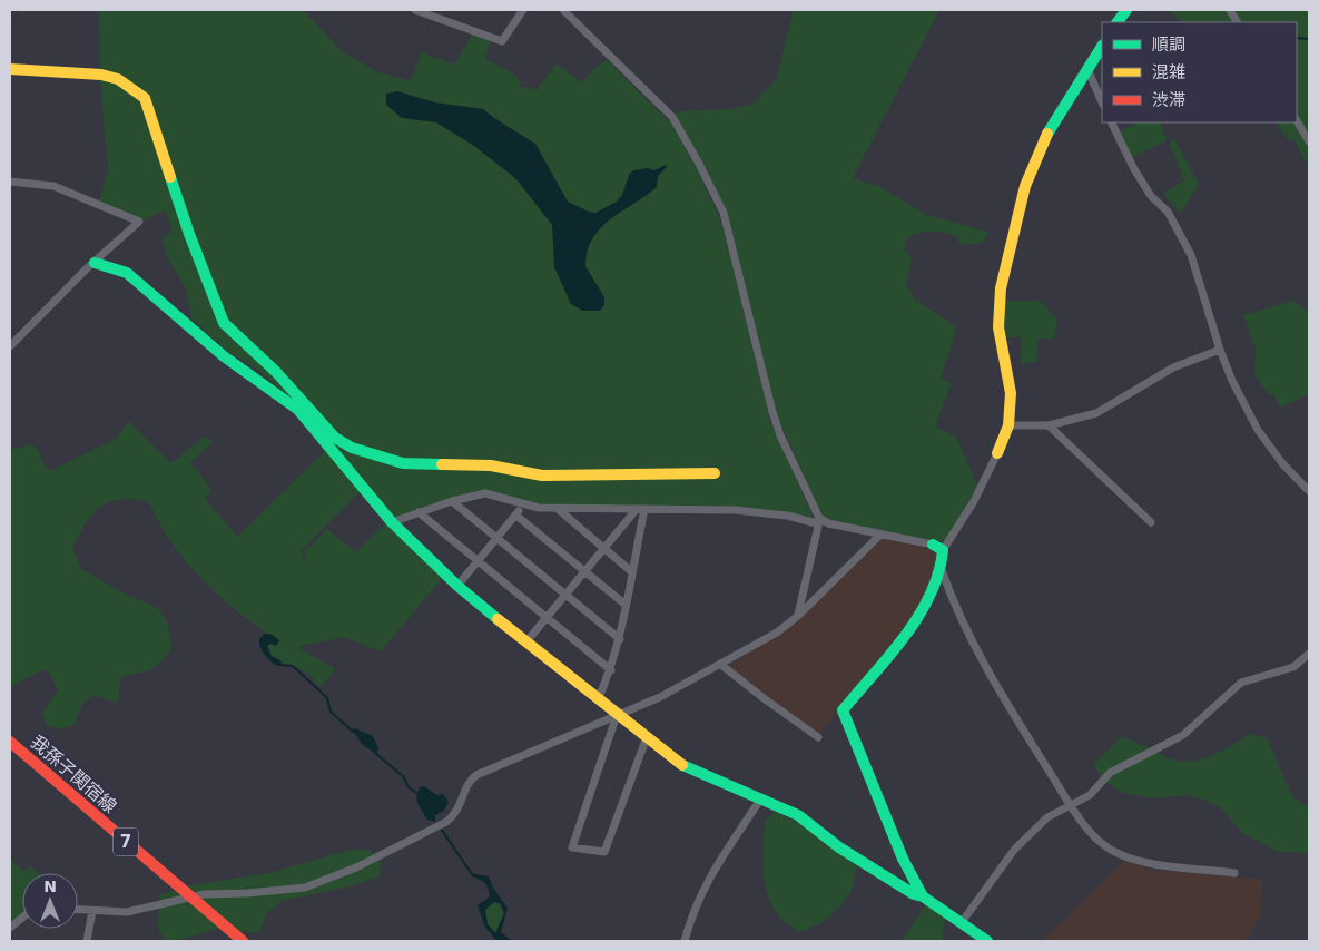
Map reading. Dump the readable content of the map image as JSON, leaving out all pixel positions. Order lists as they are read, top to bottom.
{
  "streets": {
    "street": ["我孫子関宿線", "7"]
  },
  "legend": ["順調", "混雑", "渋滞"],
  "north": "top"
}
